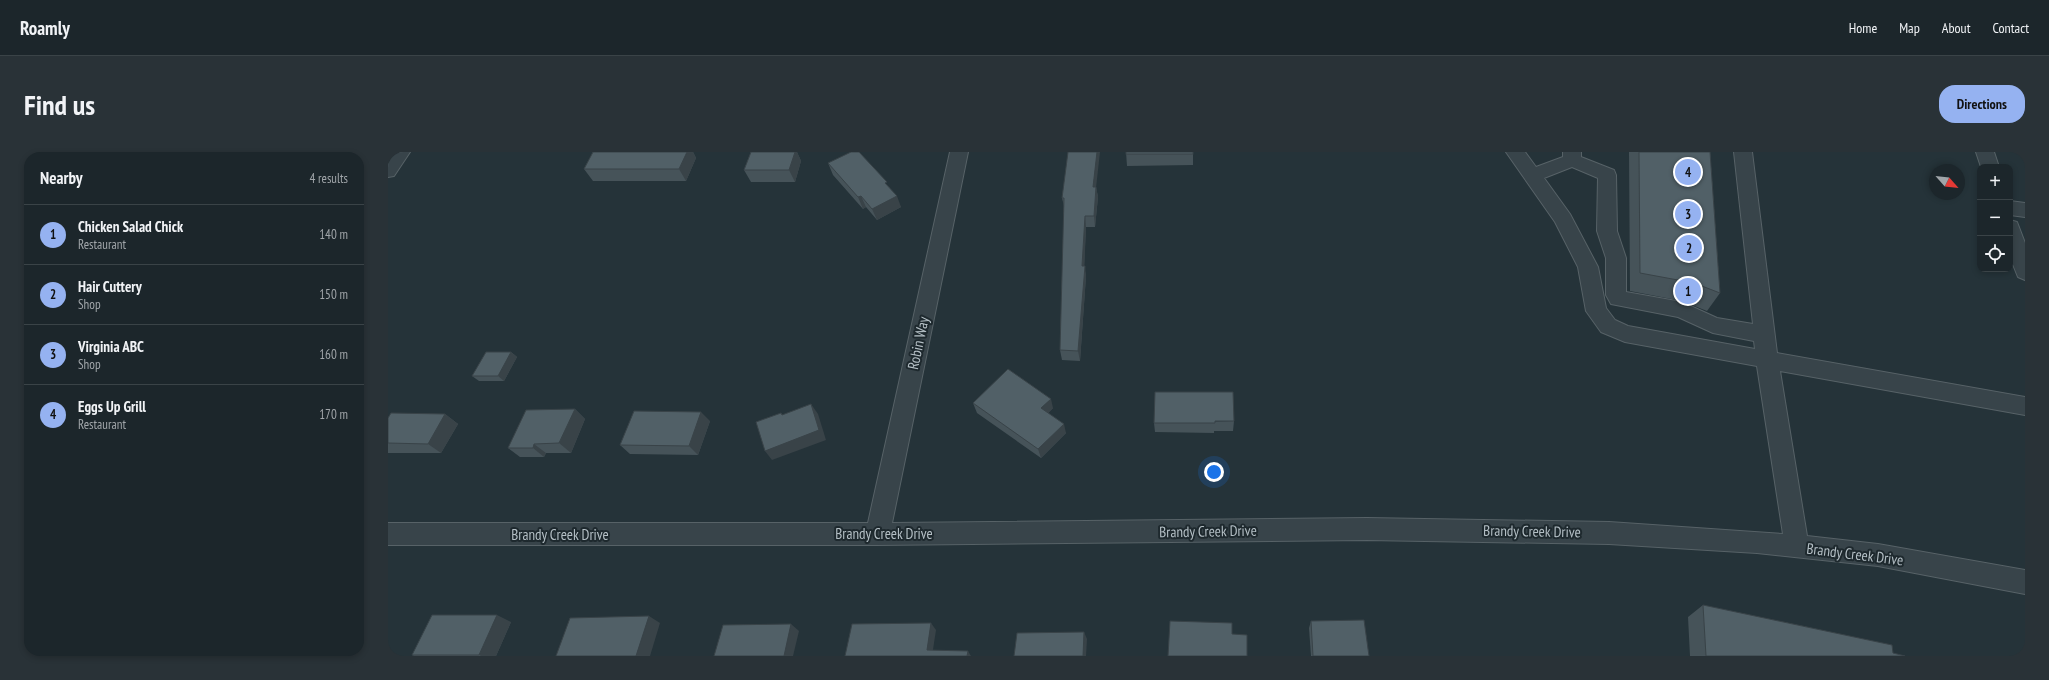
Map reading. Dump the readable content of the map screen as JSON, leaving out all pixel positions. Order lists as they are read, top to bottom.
{
  "streets": {
    "street": ["Robin Way", "Brandy Creek Drive"]
  },
  "crossings": [
    ["Robin Way", "Brandy Creek Drive"]
  ],
  "north": "bottom right",
  "page": {
    "header": "Roamly",
    "nav": [
      "Home",
      "Map",
      "About",
      "Contact"
    ],
    "buttons": "Directions",
    "title": "Find us",
    "heading": ["Nearby", "4 results"],
    "pins": [
      "4",
      "3",
      "2",
      "1"
    ],
    "map_buttons": ["+", "−"],
    "list": [
      {
        "mark": "1",
        "name": "Chicken Salad Chick",
        "note": "Restaurant",
        "value": "140 m"
      },
      {
        "mark": "2",
        "name": "Hair Cuttery",
        "note": "Shop",
        "value": "150 m"
      },
      {
        "mark": "3",
        "name": "Virginia ABC",
        "note": "Shop",
        "value": "160 m"
      },
      {
        "mark": "4",
        "name": "Eggs Up Grill",
        "note": "Restaurant",
        "value": "170 m"
      }
    ]
  }
}
